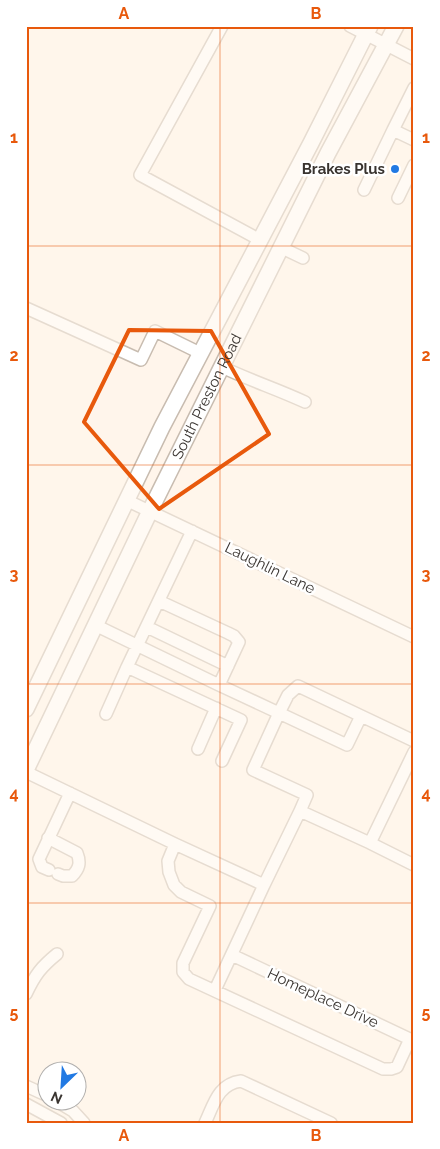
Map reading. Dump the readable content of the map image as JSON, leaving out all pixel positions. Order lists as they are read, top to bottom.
{
  "streets": {
    "main road": ["South Preston Road"],
    "street": ["Laughlin Lane", "Homeplace Drive"]
  },
  "crossings": [
    ["South Preston Road", "Laughlin Lane"]
  ],
  "places": ["Brakes Plus"],
  "north": "bottom left",
  "grid": {
    "columns": ["A", "B"],
    "rows": [
      "1",
      "2",
      "3",
      "4",
      "5"
    ]
  }
}
